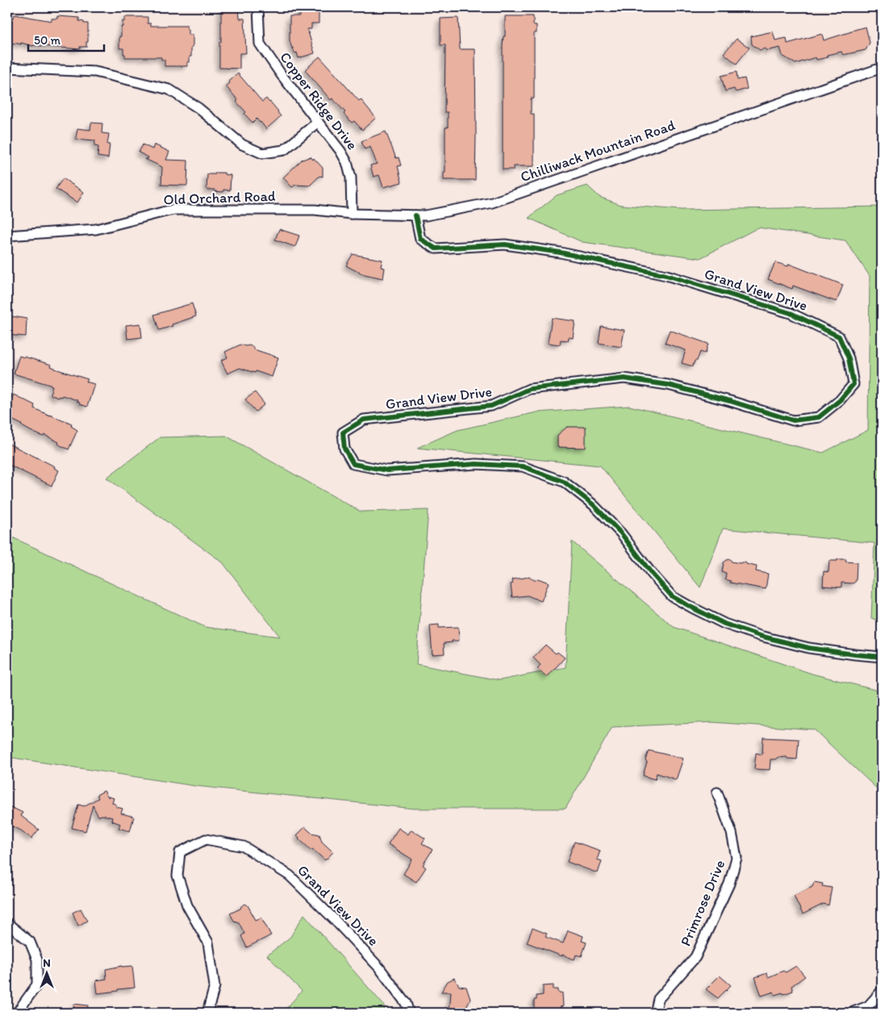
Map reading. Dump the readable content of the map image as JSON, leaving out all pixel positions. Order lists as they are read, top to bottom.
{
  "streets": {
    "street": [
      "Copper Ridge Drive",
      "Chilliwack Mountain Road",
      "Old Orchard Road",
      "Grand View Drive",
      "Primrose Drive"
    ]
  },
  "crossings": [
    ["Copper Ridge Drive", "Chilliwack Mountain Road"],
    ["Chilliwack Mountain Road", "Old Orchard Road"],
    ["Chilliwack Mountain Road", "Grand View Drive"]
  ],
  "scale_bar": "50 m",
  "north": "top"
}
